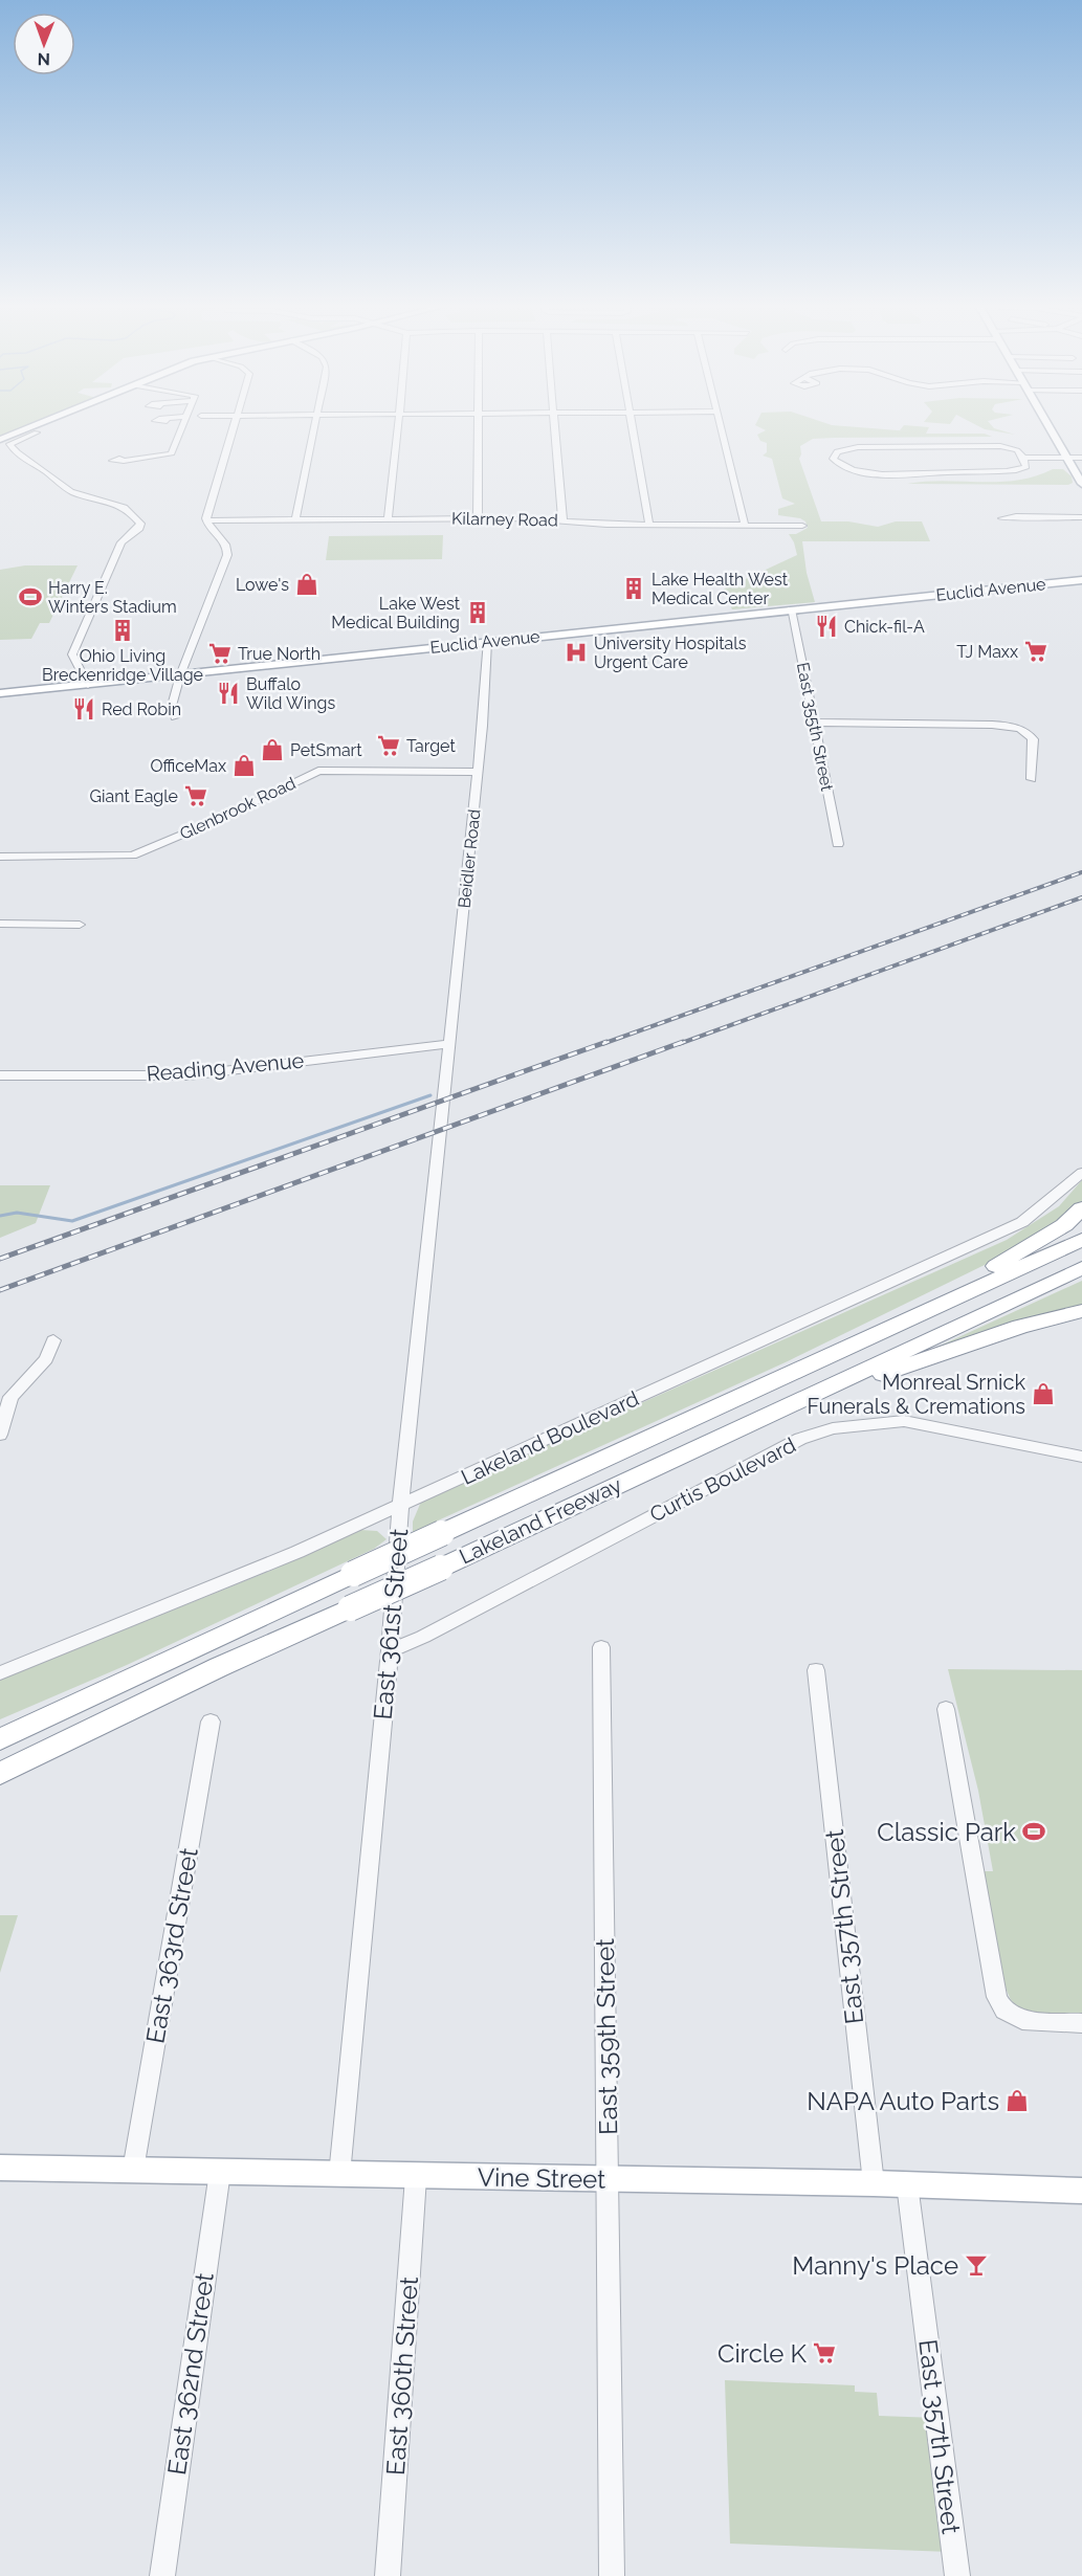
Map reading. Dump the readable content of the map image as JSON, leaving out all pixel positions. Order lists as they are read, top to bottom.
{
  "streets": {
    "highway": ["Lakeland Freeway"],
    "main road": ["Euclid Avenue", "Vine Street"],
    "street": [
      "Kilarney Road",
      "East 355th Street",
      "Glenbrook Road",
      "Beidler Road",
      "Reading Avenue",
      "Lakeland Boulevard",
      "Curtis Boulevard",
      "East 361st Street",
      "East 357th Street",
      "East 363rd Street",
      "East 359th Street",
      "East 362nd Street",
      "East 360th Street"
    ]
  },
  "crossings": [
    ["Euclid Avenue", "East 355th Street"],
    ["Euclid Avenue", "Beidler Road"],
    ["Glenbrook Road", "Beidler Road"],
    ["Beidler Road", "Reading Avenue"],
    ["Beidler Road", "East 361st Street"],
    ["Lakeland Boulevard", "East 361st Street"],
    ["Curtis Boulevard", "East 361st Street"],
    ["East 361st Street", "Vine Street"],
    ["East 357th Street", "Vine Street"],
    ["East 363rd Street", "Vine Street"],
    ["East 359th Street", "Vine Street"],
    ["Vine Street", "East 362nd Street"],
    ["Vine Street", "East 360th Street"]
  ],
  "places": {
    "shop": [
      "Lowe's",
      "PetSmart",
      "OfficeMax",
      "Monreal Srnick Funerals & Cremations",
      "NAPA Auto Parts"
    ],
    "building": ["Lake Health West Medical Center", "Lake West Medical Building", "Ohio Living Breckenridge Village"],
    "sports": ["Harry E. Winters Stadium", "Classic Park"],
    "restaurant": ["Chick-fil-A", "Buffalo Wild Wings", "Red Robin"],
    "supermarket": [
      "TJ Maxx",
      "True North",
      "Target",
      "Giant Eagle",
      "Circle K"
    ],
    "hospital": ["University Hospitals Urgent Care"],
    "bar": ["Manny's Place"]
  },
  "north": "bottom"
}
